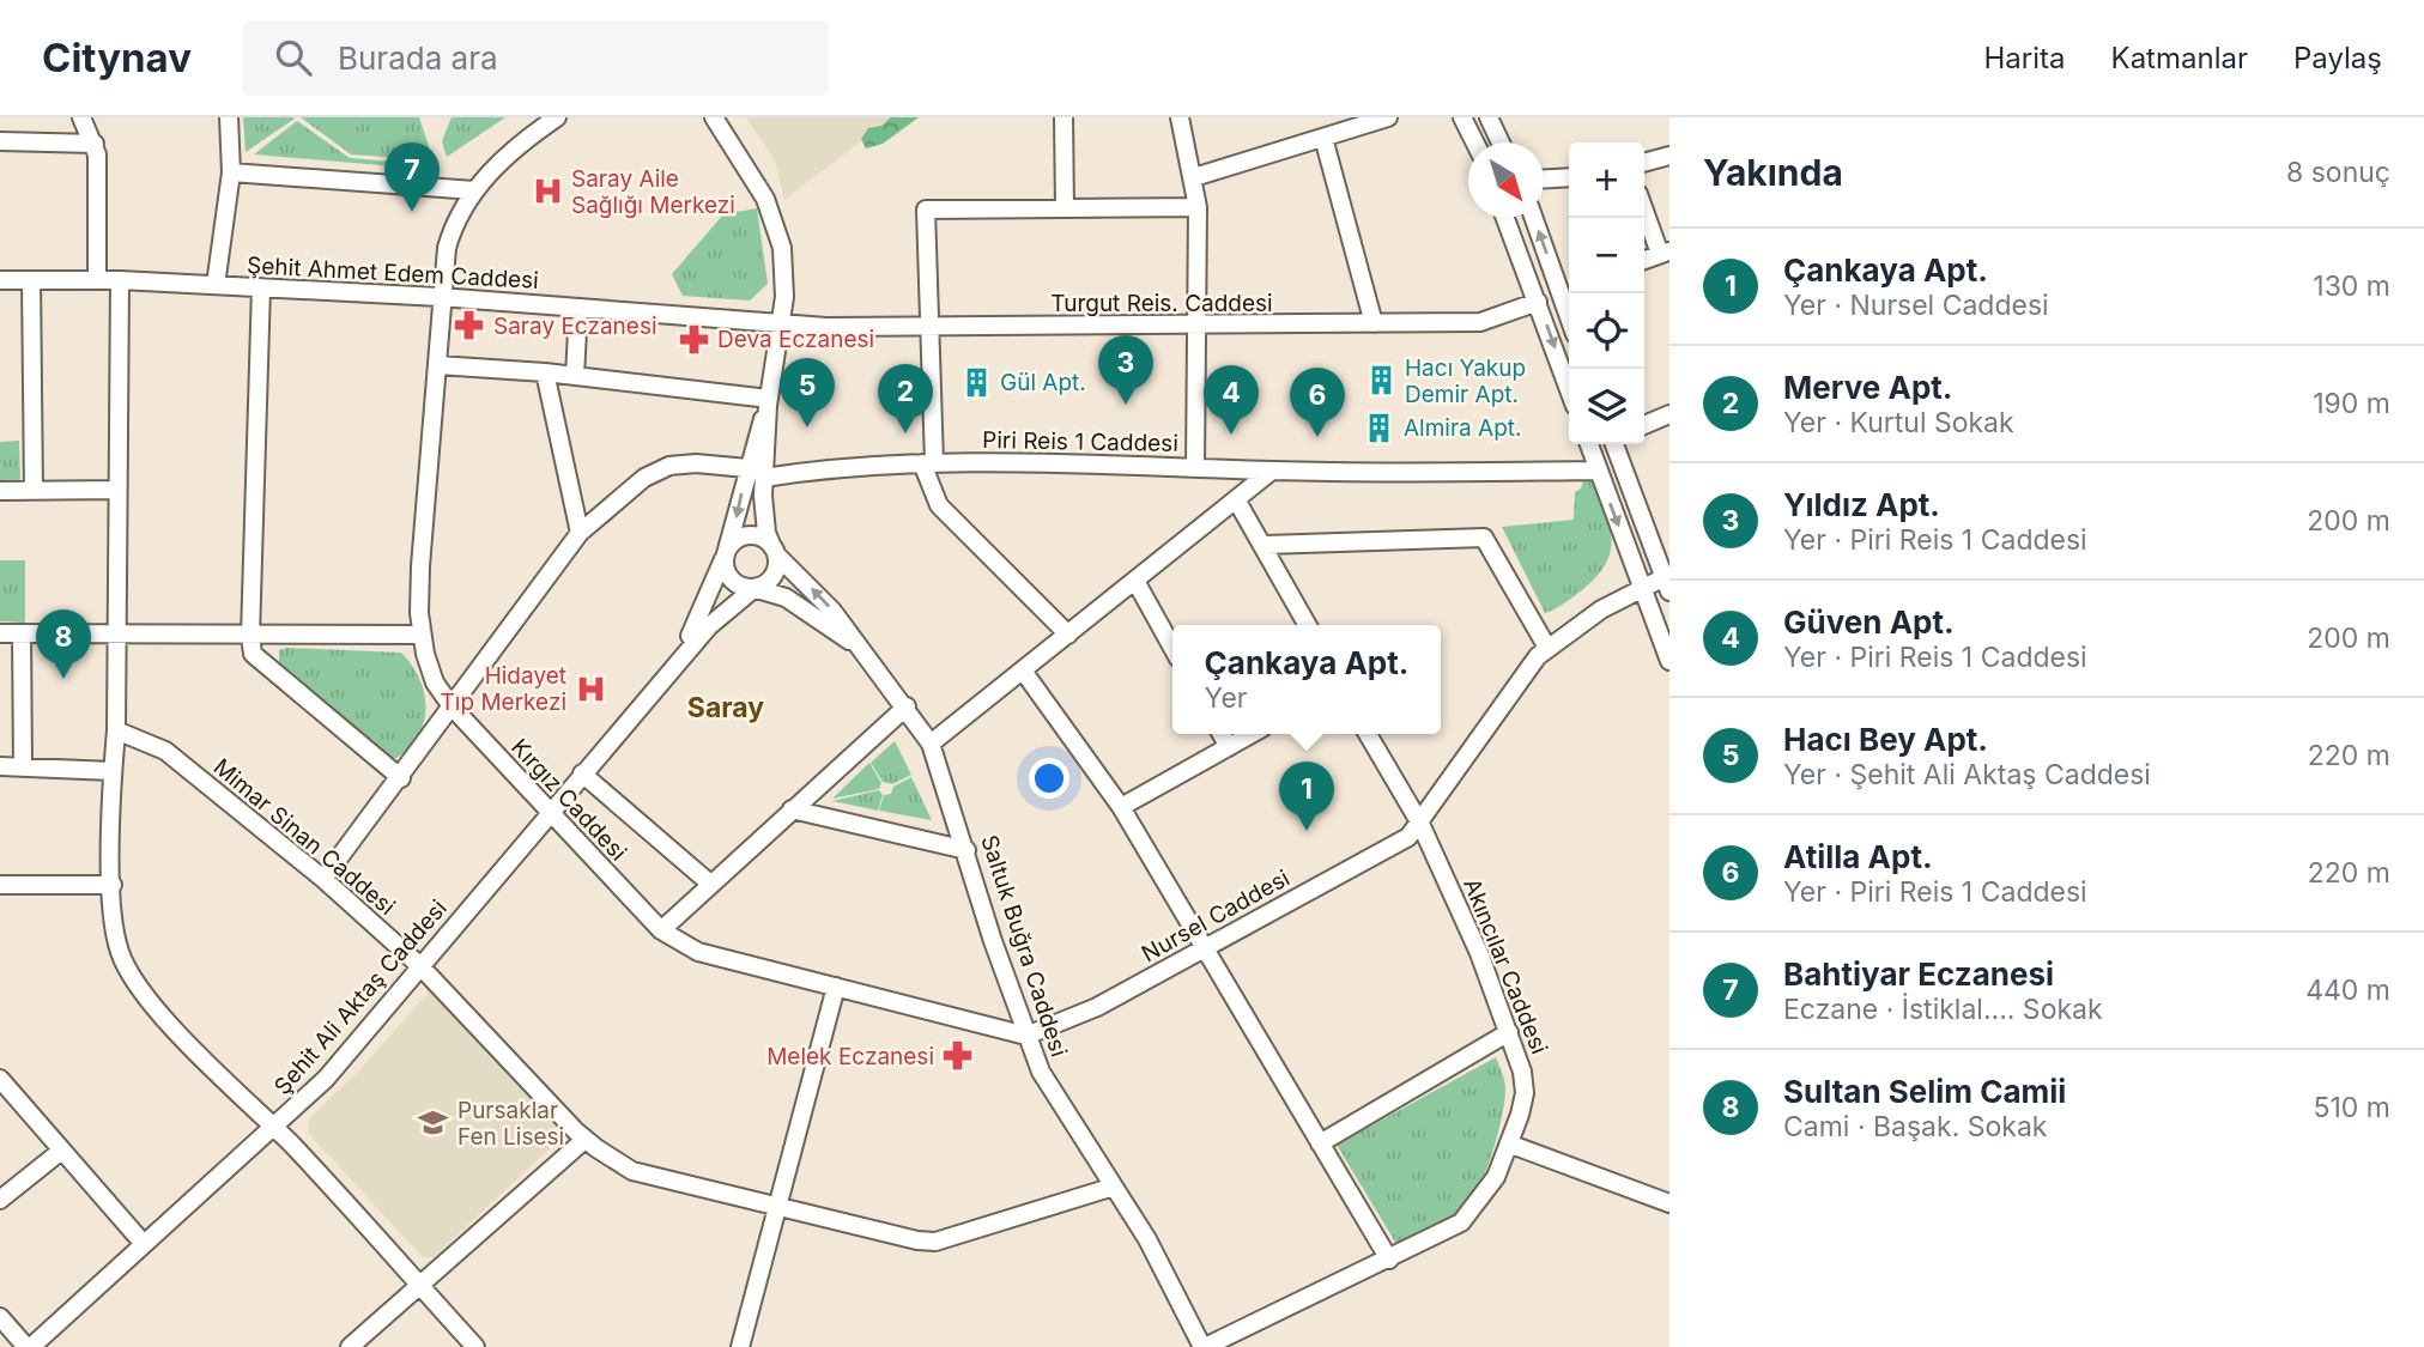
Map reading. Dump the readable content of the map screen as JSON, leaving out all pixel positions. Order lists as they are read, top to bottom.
{
  "streets": {
    "street": [
      "Şehit Ahmet Edem Caddesi",
      "Turgut Reis. Caddesi",
      "Piri Reis 1 Caddesi",
      "Kırgız Caddesi",
      "Mimar Sinan Caddesi",
      "Nursel Caddesi",
      "Saltuk Buğra Caddesi",
      "Akıncılar Caddesi",
      "Şehit Ali Aktaş Caddesi"
    ]
  },
  "crossings": [
    ["Şehit Ahmet Edem Caddesi", "Turgut Reis. Caddesi"],
    ["Şehit Ahmet Edem Caddesi", "Kırgız Caddesi"],
    ["Şehit Ahmet Edem Caddesi", "Şehit Ali Aktaş Caddesi"],
    ["Turgut Reis. Caddesi", "Şehit Ali Aktaş Caddesi"],
    ["Piri Reis 1 Caddesi", "Şehit Ali Aktaş Caddesi"],
    ["Kırgız Caddesi", "Nursel Caddesi"],
    ["Kırgız Caddesi", "Saltuk Buğra Caddesi"],
    ["Kırgız Caddesi", "Şehit Ali Aktaş Caddesi"],
    ["Mimar Sinan Caddesi", "Saltuk Buğra Caddesi"],
    ["Mimar Sinan Caddesi", "Şehit Ali Aktaş Caddesi"],
    ["Nursel Caddesi", "Saltuk Buğra Caddesi"],
    ["Nursel Caddesi", "Akıncılar Caddesi"],
    ["Saltuk Buğra Caddesi", "Akıncılar Caddesi"],
    ["Saltuk Buğra Caddesi", "Şehit Ali Aktaş Caddesi"]
  ],
  "districts": ["Saray"],
  "places": {
    "hospital": ["Saray Aile Sağlığı Merkezi", "Hidayet Tıp Merkezi"],
    "pharmacy": ["Saray Eczanesi", "Deva Eczanesi", "Melek Eczanesi"],
    "building": ["Hacı Yakup Demir Apt.", "Gül Apt.", "Almira Apt."],
    "school or university": ["Pursaklar Fen Lisesi"]
  },
  "north": "bottom right",
  "page": {
    "header": "Citynav",
    "search": "Burada ara",
    "nav": ["Harita", "Katmanlar", "Paylaş"],
    "heading": ["Yakında", "8 sonuç"],
    "map_buttons": ["+", "−"],
    "pins": [
      "7",
      "3",
      "5",
      "2",
      "4",
      "6",
      "8",
      "1"
    ],
    "list": [
      {
        "mark": "1",
        "name": "Çankaya Apt.",
        "note": "Yer · Nursel Caddesi",
        "value": "130 m"
      },
      {
        "mark": "2",
        "name": "Merve Apt.",
        "note": "Yer · Kurtul Sokak",
        "value": "190 m"
      },
      {
        "mark": "3",
        "name": "Yıldız Apt.",
        "note": "Yer · Piri Reis 1 Caddesi",
        "value": "200 m"
      },
      {
        "mark": "4",
        "name": "Güven Apt.",
        "note": "Yer · Piri Reis 1 Caddesi",
        "value": "200 m"
      },
      {
        "mark": "5",
        "name": "Hacı Bey Apt.",
        "note": "Yer · Şehit Ali Aktaş Caddesi",
        "value": "220 m"
      },
      {
        "mark": "6",
        "name": "Atilla Apt.",
        "note": "Yer · Piri Reis 1 Caddesi",
        "value": "220 m"
      },
      {
        "mark": "7",
        "name": "Bahtiyar Eczanesi",
        "note": "Eczane · İstiklal.... Sokak",
        "value": "440 m"
      },
      {
        "mark": "8",
        "name": "Sultan Selim Camii",
        "note": "Cami · Başak. Sokak",
        "value": "510 m"
      }
    ],
    "popup": ["Çankaya Apt.", "Yer"]
  }
}
